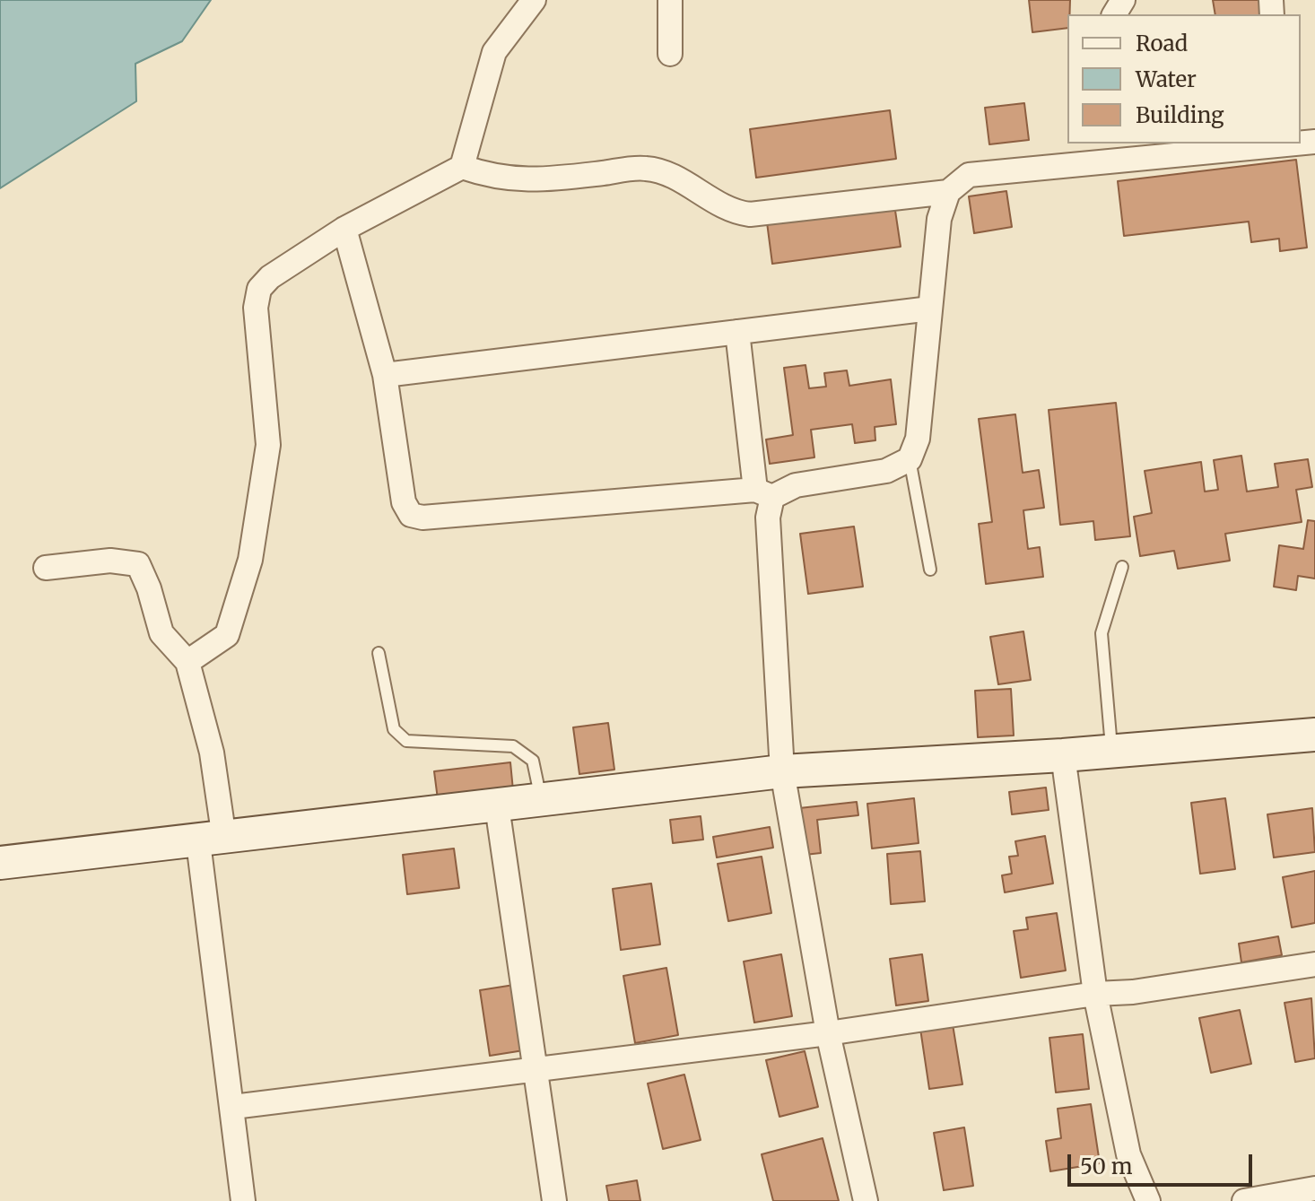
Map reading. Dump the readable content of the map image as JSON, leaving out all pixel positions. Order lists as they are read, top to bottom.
{
  "legend": ["Road", "Water", "Building"],
  "scale_bar": "50 m"
}
